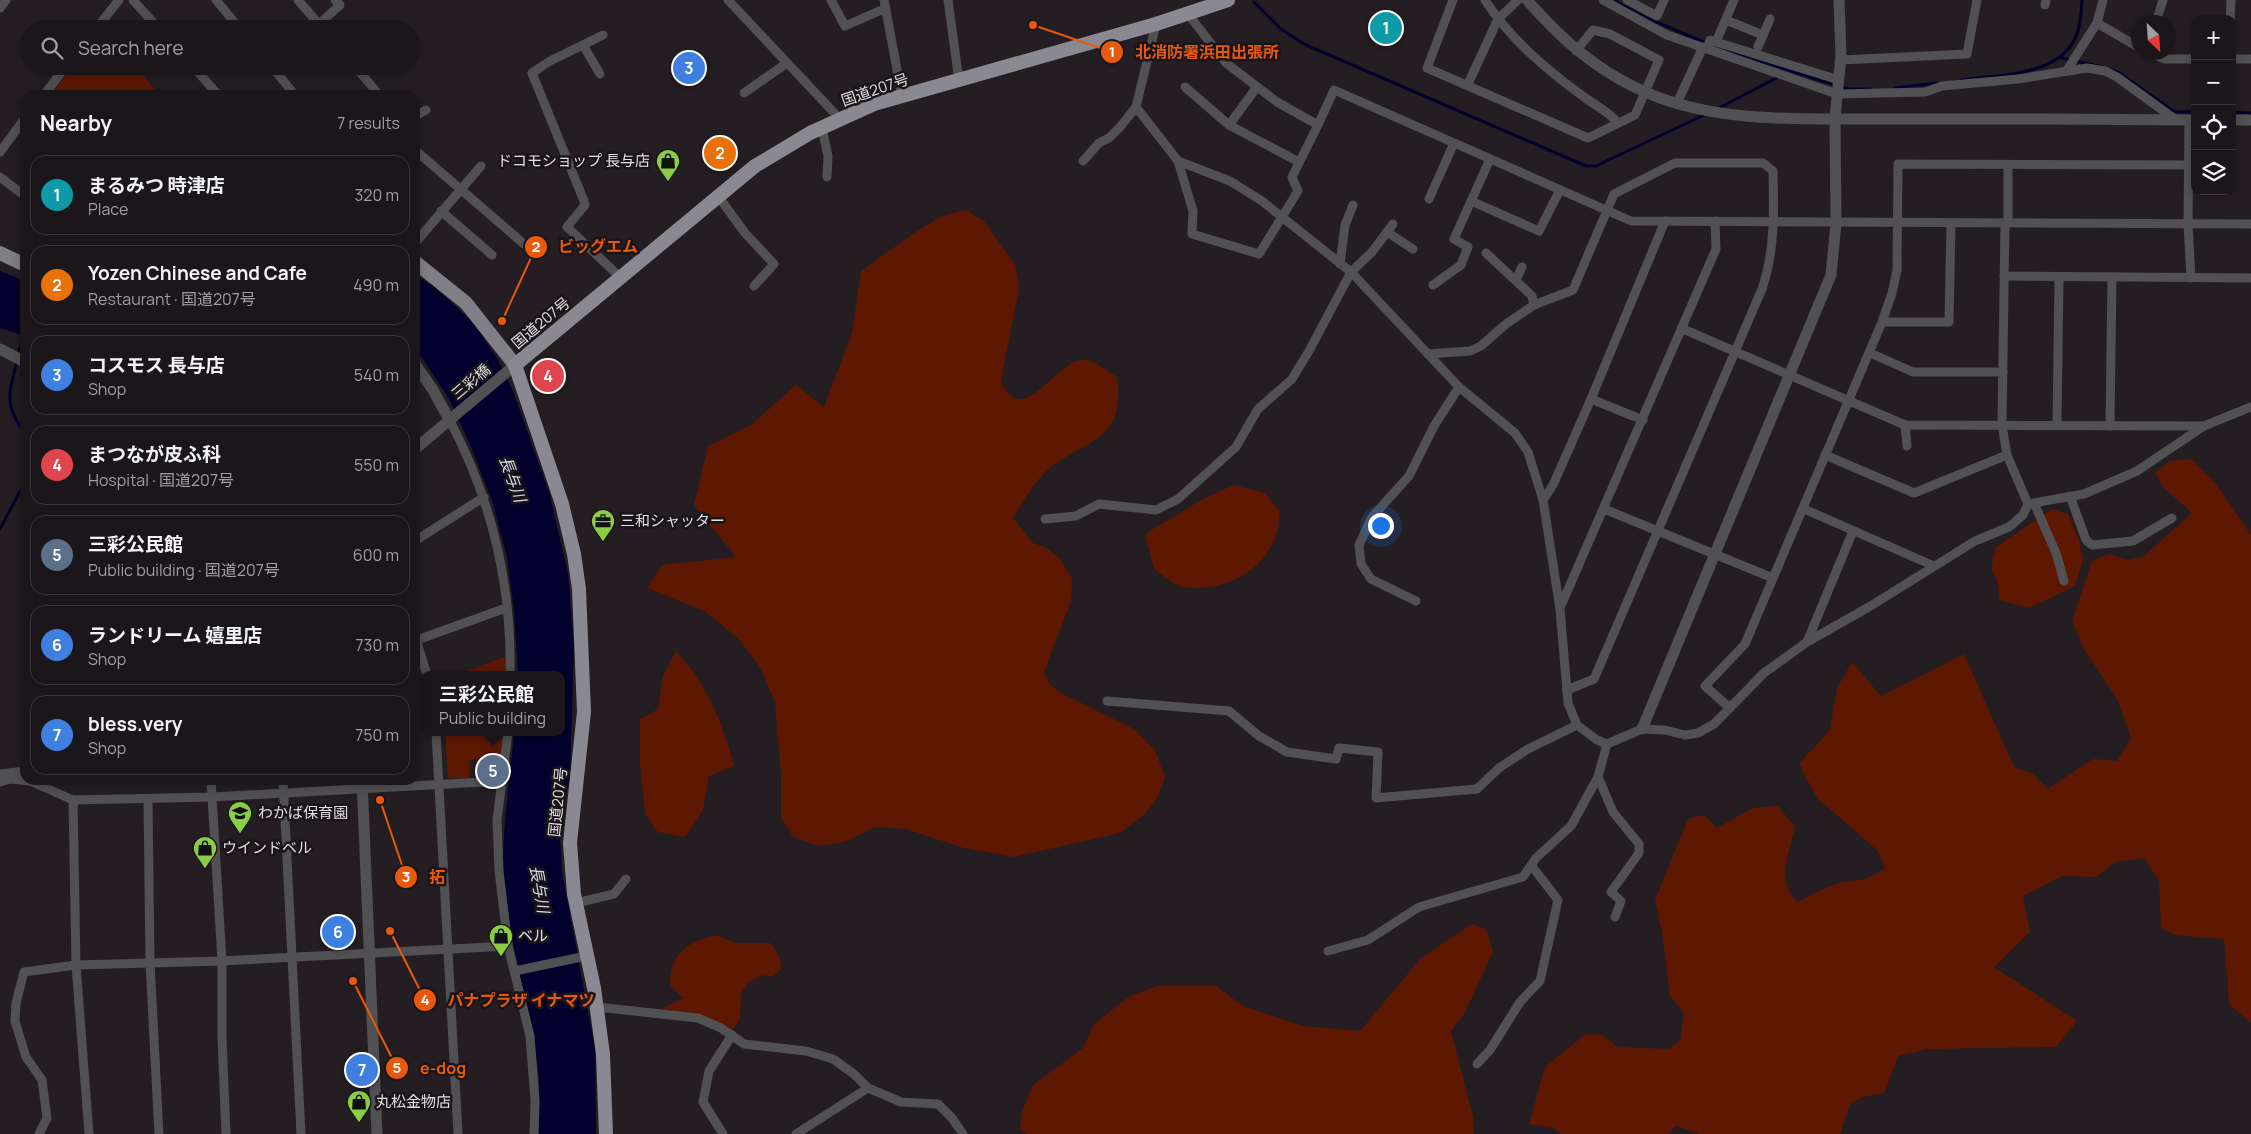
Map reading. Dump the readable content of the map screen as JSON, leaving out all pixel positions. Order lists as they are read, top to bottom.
{
  "streets": {
    "highway": ["国道207号"],
    "street": ["三彩橋"]
  },
  "crossings": [
    ["国道207号", "三彩橋"]
  ],
  "water": ["長与川"],
  "places": {
    "other": [
      "北消防署浜田出張所",
      "ビッグエム",
      "拓",
      "パナプラザ イナマツ",
      "e-dog"
    ],
    "shop": [
      "ドコモショップ 長与店",
      "ウインドベル",
      "ベル",
      "丸松金物店"
    ],
    "office": ["三和シャッター"],
    "school or university": ["わかば保育園"]
  },
  "north": "bottom right",
  "page": {
    "pins": [
      "1",
      "3",
      "2",
      "4",
      "5",
      "6",
      "7"
    ],
    "map_buttons": ["+", "−"],
    "search": "Search here",
    "heading": ["Nearby", "7 results"],
    "list": [
      {
        "mark": "1",
        "name": "まるみつ 時津店",
        "note": "Place",
        "value": "320 m"
      },
      {
        "mark": "2",
        "name": "Yozen Chinese and Cafe",
        "note": "Restaurant · 国道207号",
        "value": "490 m"
      },
      {
        "mark": "3",
        "name": "コスモス 長与店",
        "note": "Shop",
        "value": "540 m"
      },
      {
        "mark": "4",
        "name": "まつなが皮ふ科",
        "note": "Hospital · 国道207号",
        "value": "550 m"
      },
      {
        "mark": "5",
        "name": "三彩公民館",
        "note": "Public building · 国道207号",
        "value": "600 m"
      },
      {
        "mark": "6",
        "name": "ランドリーム 嬉里店",
        "note": "Shop",
        "value": "730 m"
      },
      {
        "mark": "7",
        "name": "bless.very",
        "note": "Shop",
        "value": "750 m"
      }
    ],
    "popup": ["三彩公民館", "Public building"]
  }
}
